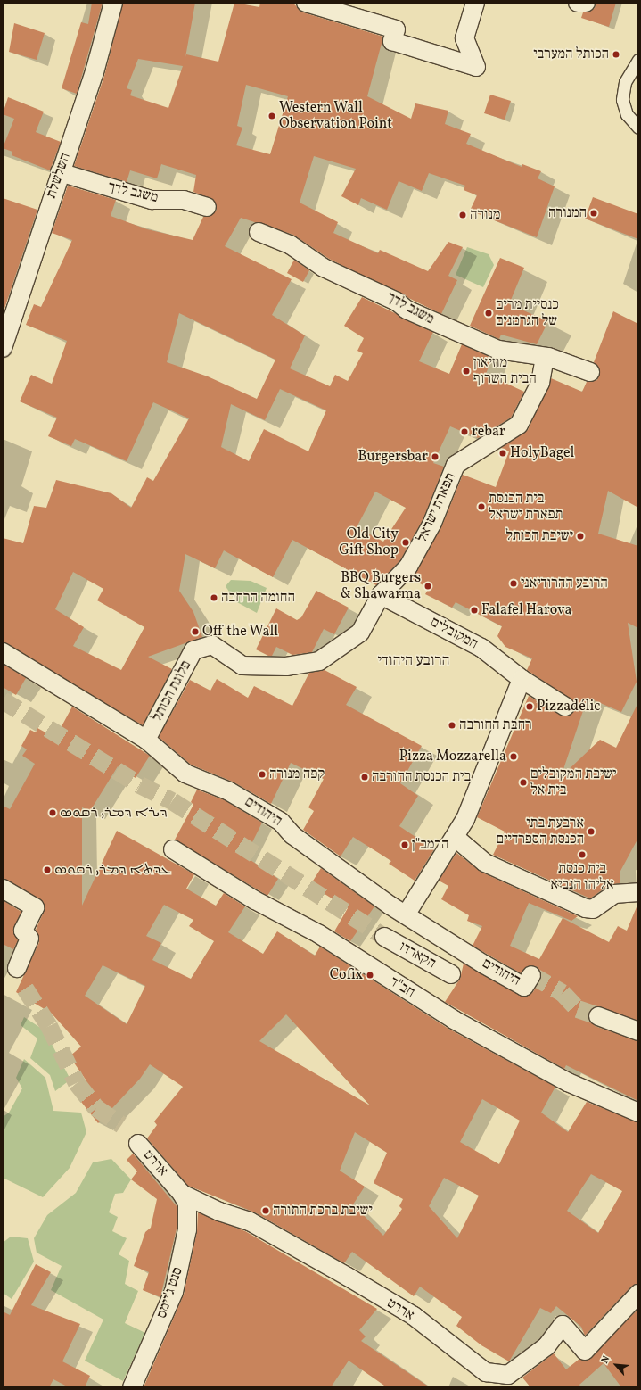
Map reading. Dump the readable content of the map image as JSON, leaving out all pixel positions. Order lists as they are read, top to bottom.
{
  "streets": {
    "street": [
      "השלשלת",
      "משגב לדך",
      "תפארת ישראל",
      "המקובלים",
      "פלוגת הכותל",
      "היהודים",
      "הקארדו",
      "חב\"ד",
      "אררט",
      "סנט ג'יימס"
    ]
  },
  "crossings": [
    ["השלשלת", "משגב לדך"],
    ["משגב לדך", "תפארת ישראל"],
    ["תפארת ישראל", "המקובלים"],
    ["תפארת ישראל", "פלוגת הכותל"],
    ["פלוגת הכותל", "היהודים"],
    ["אררט", "סנט ג'יימס"]
  ],
  "districts": ["הרובע היהודי"],
  "places": [
    "הכותל המערבי",
    "Western Wall Observation Point",
    "המנורה",
    "מנורה",
    "כנסיית מרים של הגרמנים",
    "מוזיאון הבית השרוף",
    "rebar",
    "HolyBagel",
    "Burgersbar",
    "בית הכנסת תפארת ישראל",
    "ישיבת הכותל",
    "Old City Gift Shop",
    "הרובע ההרודיאני",
    "BBQ Burgers & Shawarma",
    "החומה הרחבה",
    "Falafel Harova",
    "Off the Wall",
    "Pizzadélic",
    "רחבת החורבה",
    "Pizza Mozzarella",
    "קפה מנורה",
    "בית הכנסת החורבה",
    "ישיבת המקובלים בית אל",
    "ܕܝܪܐ ܕܡܪܝ ܪܩܘܣ",
    "ארבעת בתי הכנסת הספרדיים",
    "הרמב\"ן",
    "בית כנסת אליהו הנביא",
    "ܥܕܬܐ ܕܡܪܝ ܪܩܘܣ",
    "Cofix",
    "ישיבת ברכת התורה"
  ],
  "north": "top left"
}
